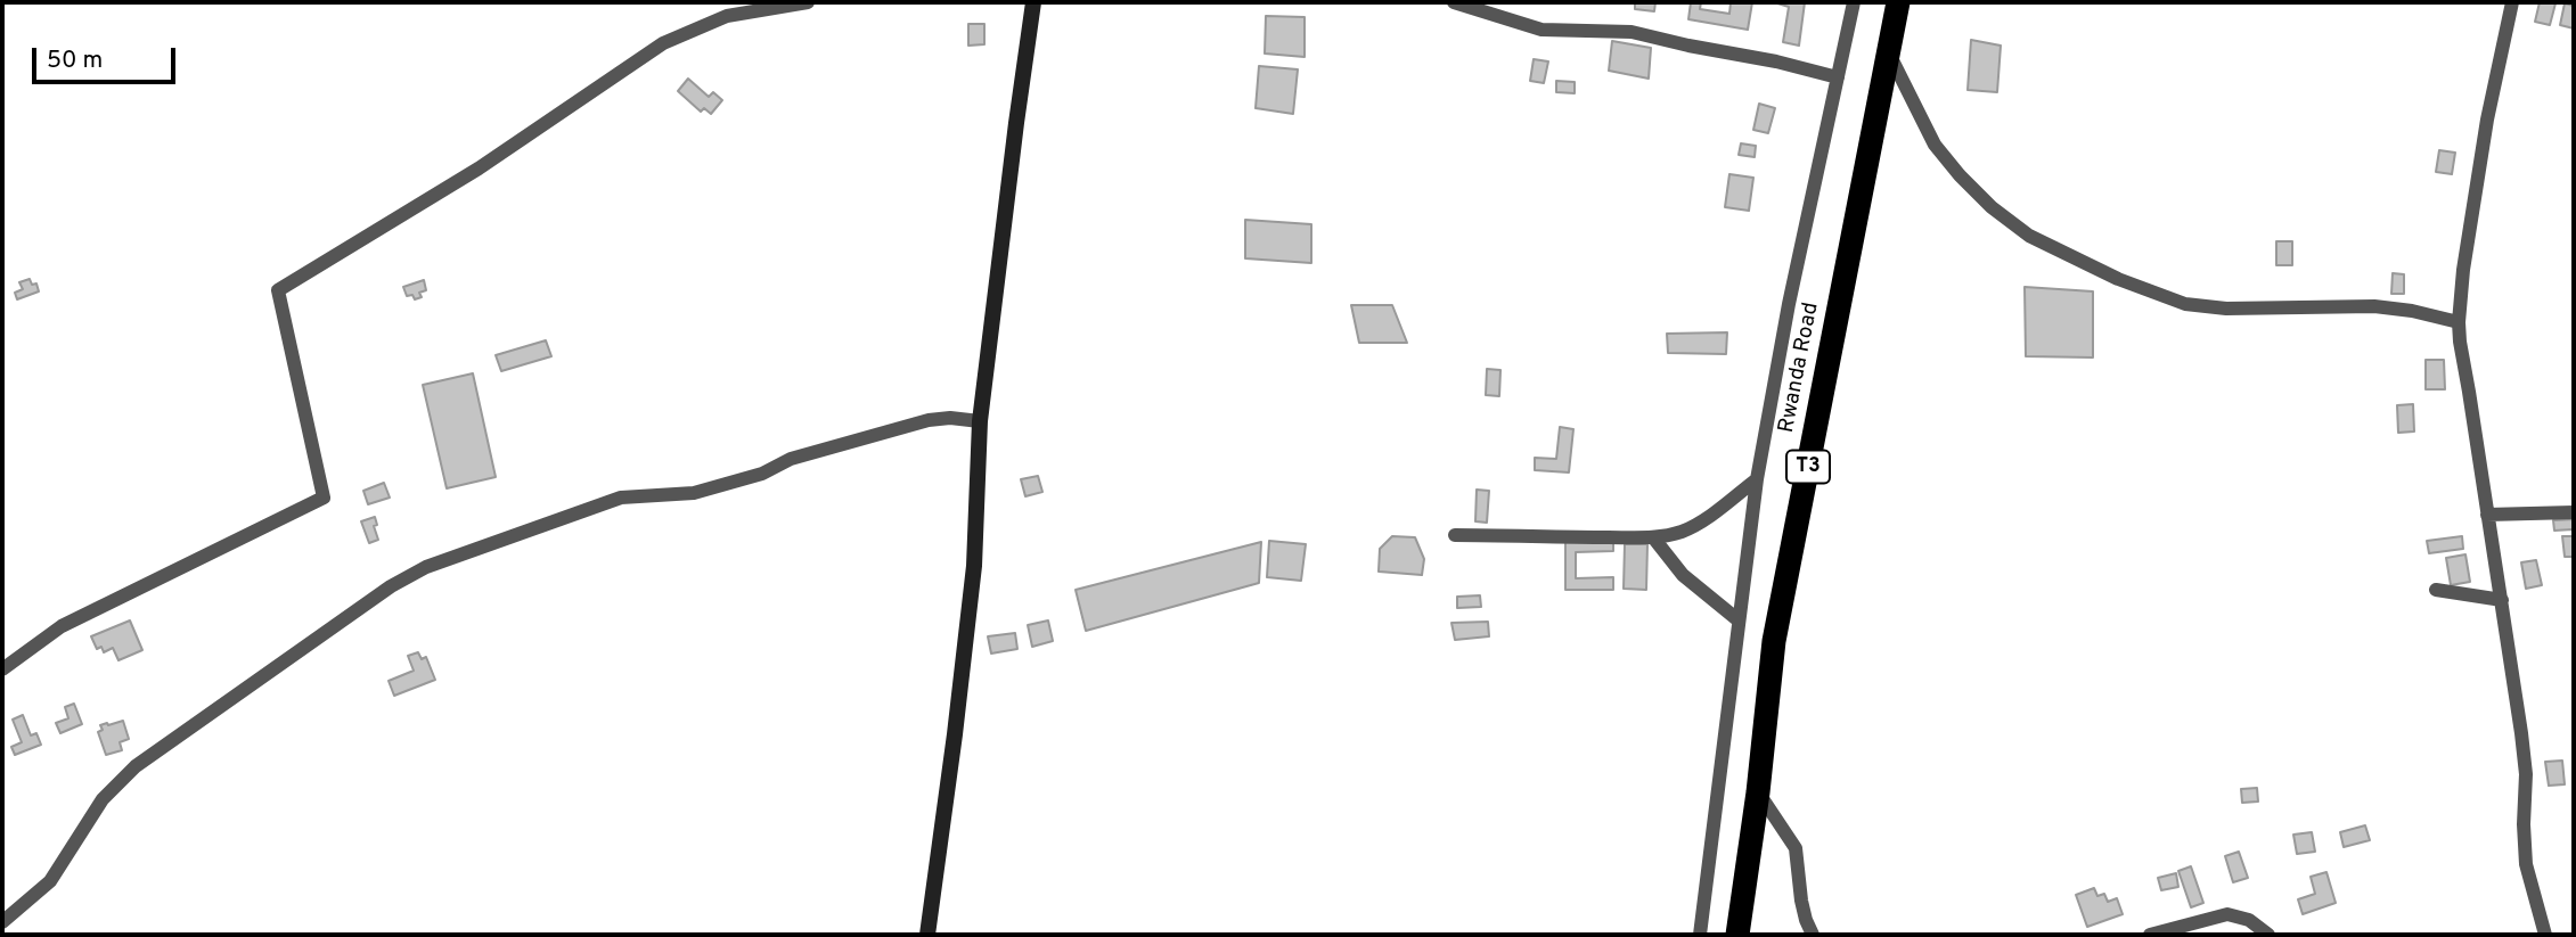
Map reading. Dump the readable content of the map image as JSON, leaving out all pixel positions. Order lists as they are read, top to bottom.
{
  "streets": {
    "highway": ["Rwanda Road", "T3"]
  },
  "scale_bar": "50 m"
}
